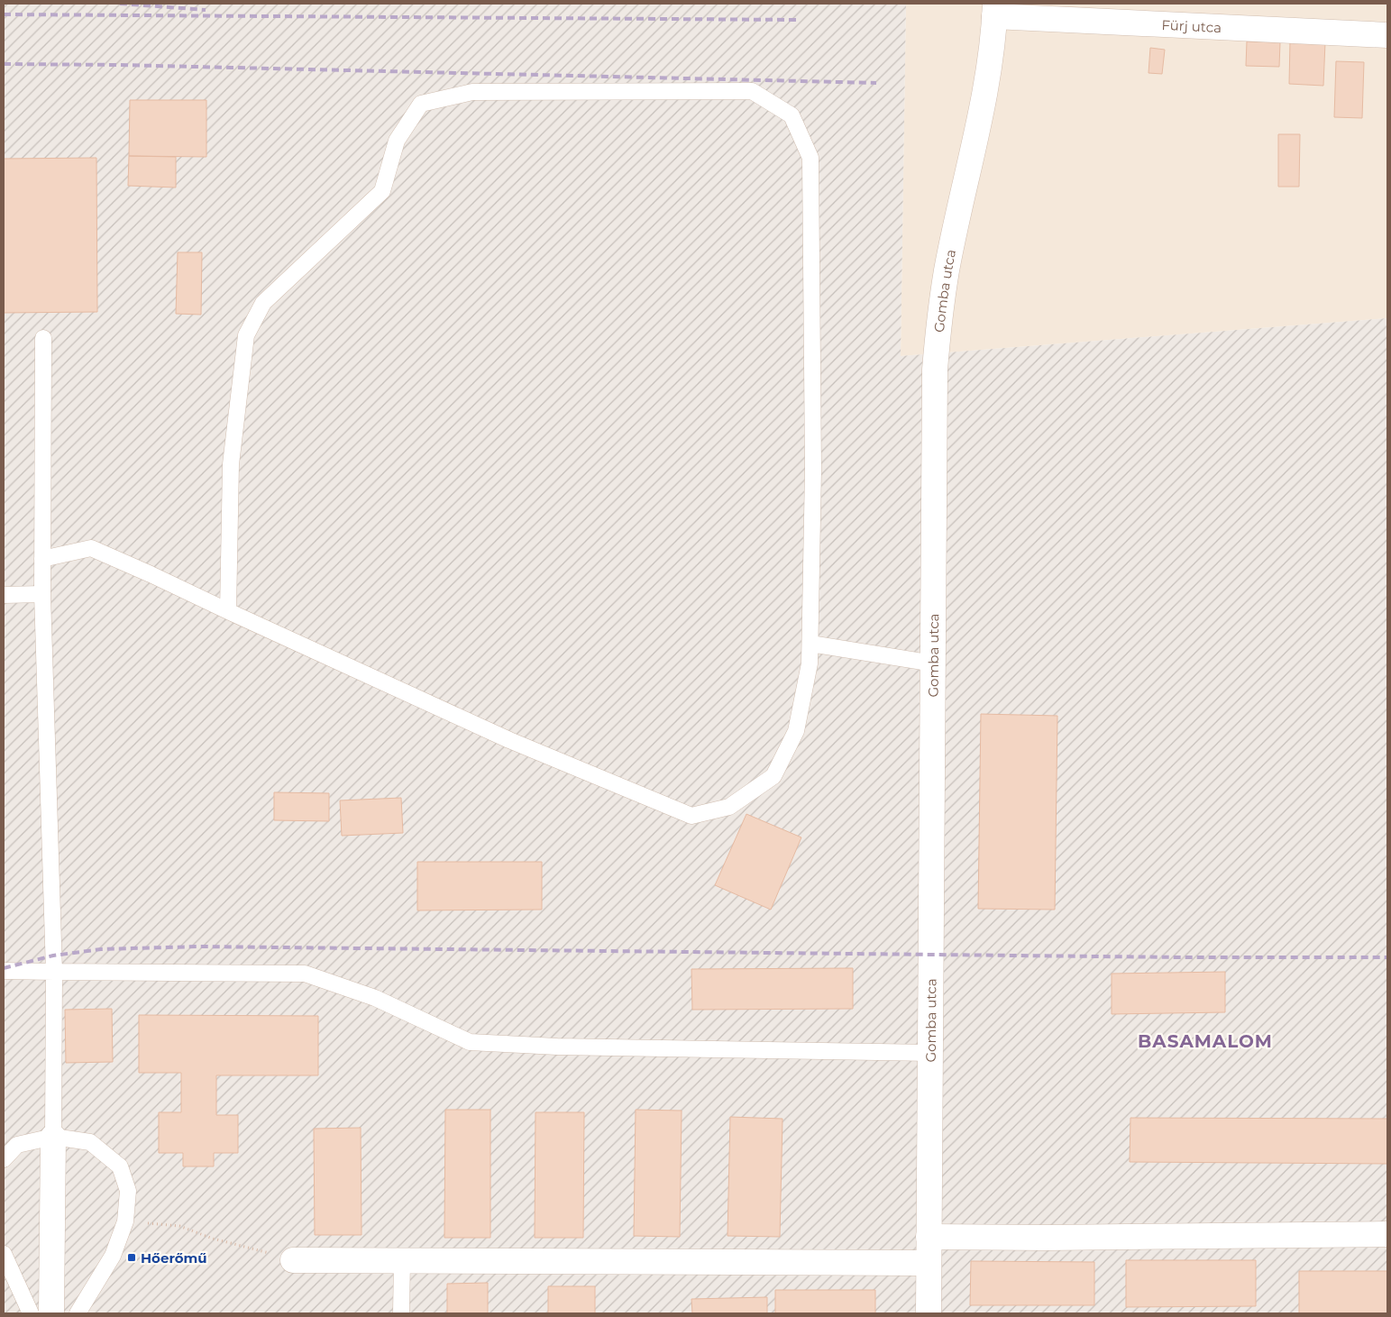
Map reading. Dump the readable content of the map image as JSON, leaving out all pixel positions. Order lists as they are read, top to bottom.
{
  "streets": {
    "street": ["Fürj utca", "Gomba utca"]
  },
  "crossings": [
    ["Fürj utca", "Gomba utca"]
  ],
  "districts": ["BASAMALOM"],
  "places": {
    "transit": ["Hőerőmű"]
  }
}
